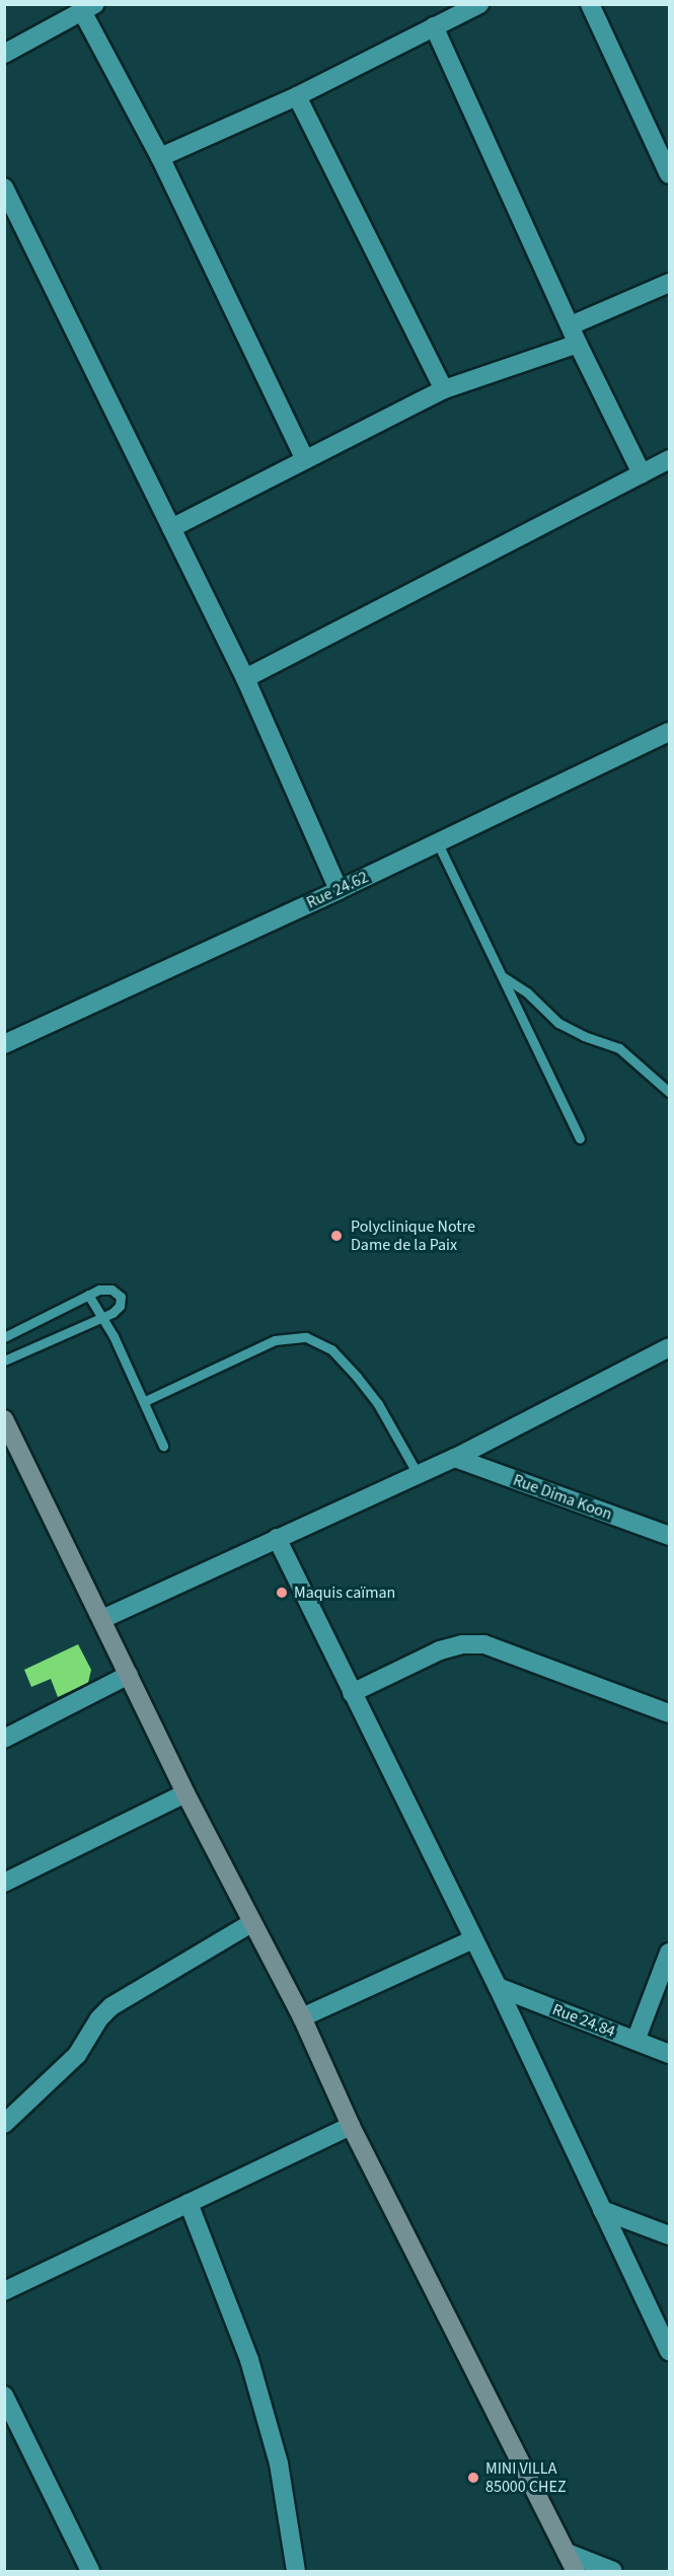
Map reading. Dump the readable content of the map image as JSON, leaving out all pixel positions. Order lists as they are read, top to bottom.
{
  "streets": {
    "street": ["Rue 24.62", "Rue Dima Koon", "Rue 24.84"]
  },
  "places": ["Polyclinique Notre Dame de la Paix", "Maquis caïman", "MINI VILLA 85000 CHEZ"]
}
